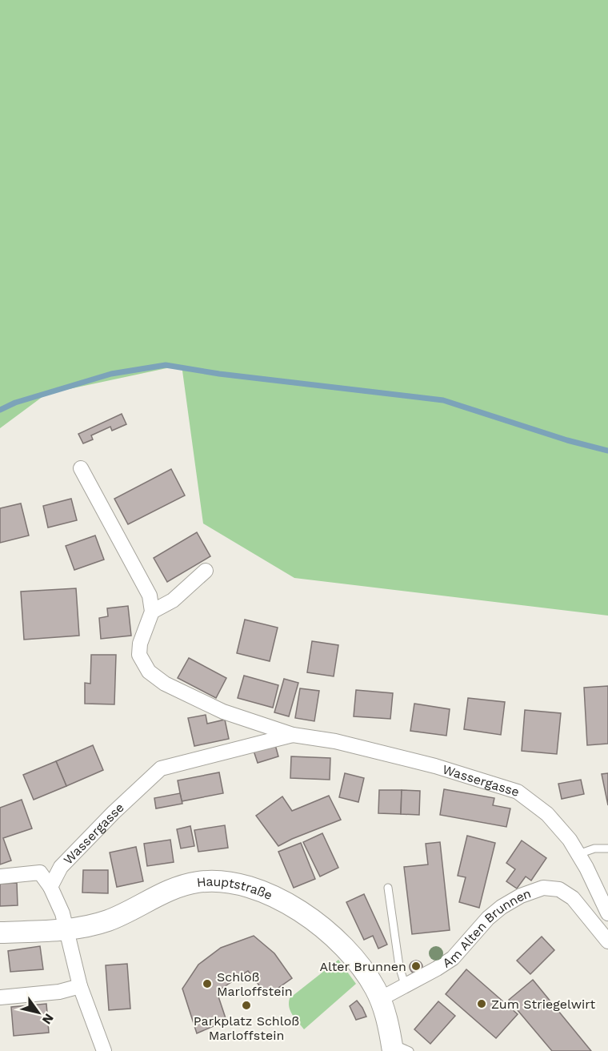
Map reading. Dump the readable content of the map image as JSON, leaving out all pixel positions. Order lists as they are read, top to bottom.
{
  "streets": {
    "main road": ["Hauptstraße"],
    "street": ["Wassergasse", "Am Alten Brunnen"]
  },
  "crossings": [
    ["Hauptstraße", "Am Alten Brunnen"]
  ],
  "places": [
    "Alter Brunnen",
    "Schloß Marloffstein",
    "Zum Striegelwirt",
    "Parkplatz Schloß Marloffstein"
  ],
  "north": "bottom right"
}
